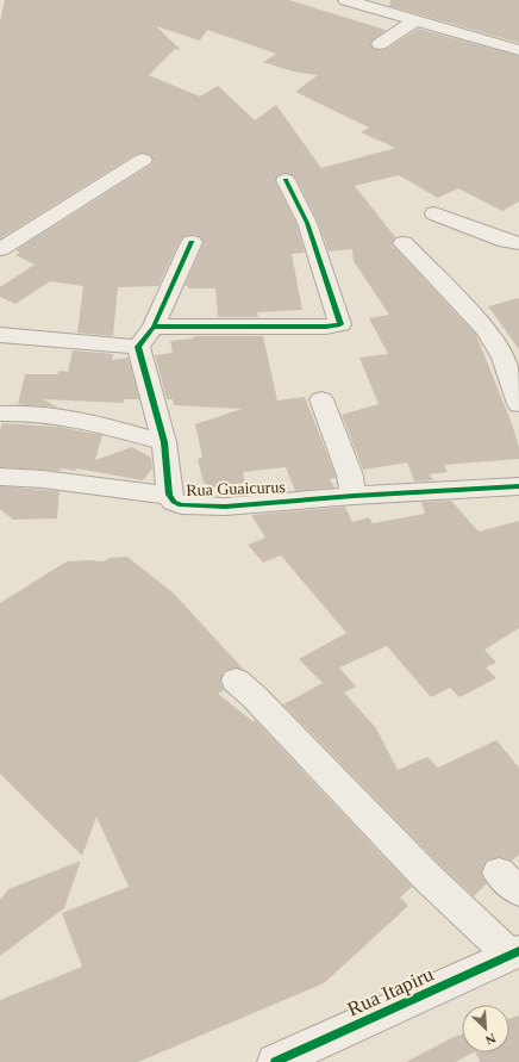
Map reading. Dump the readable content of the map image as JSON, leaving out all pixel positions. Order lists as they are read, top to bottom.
{
  "streets": {
    "street": ["Rua Guaicurus", "Rua Itapiru"]
  },
  "north": "bottom right"
}
